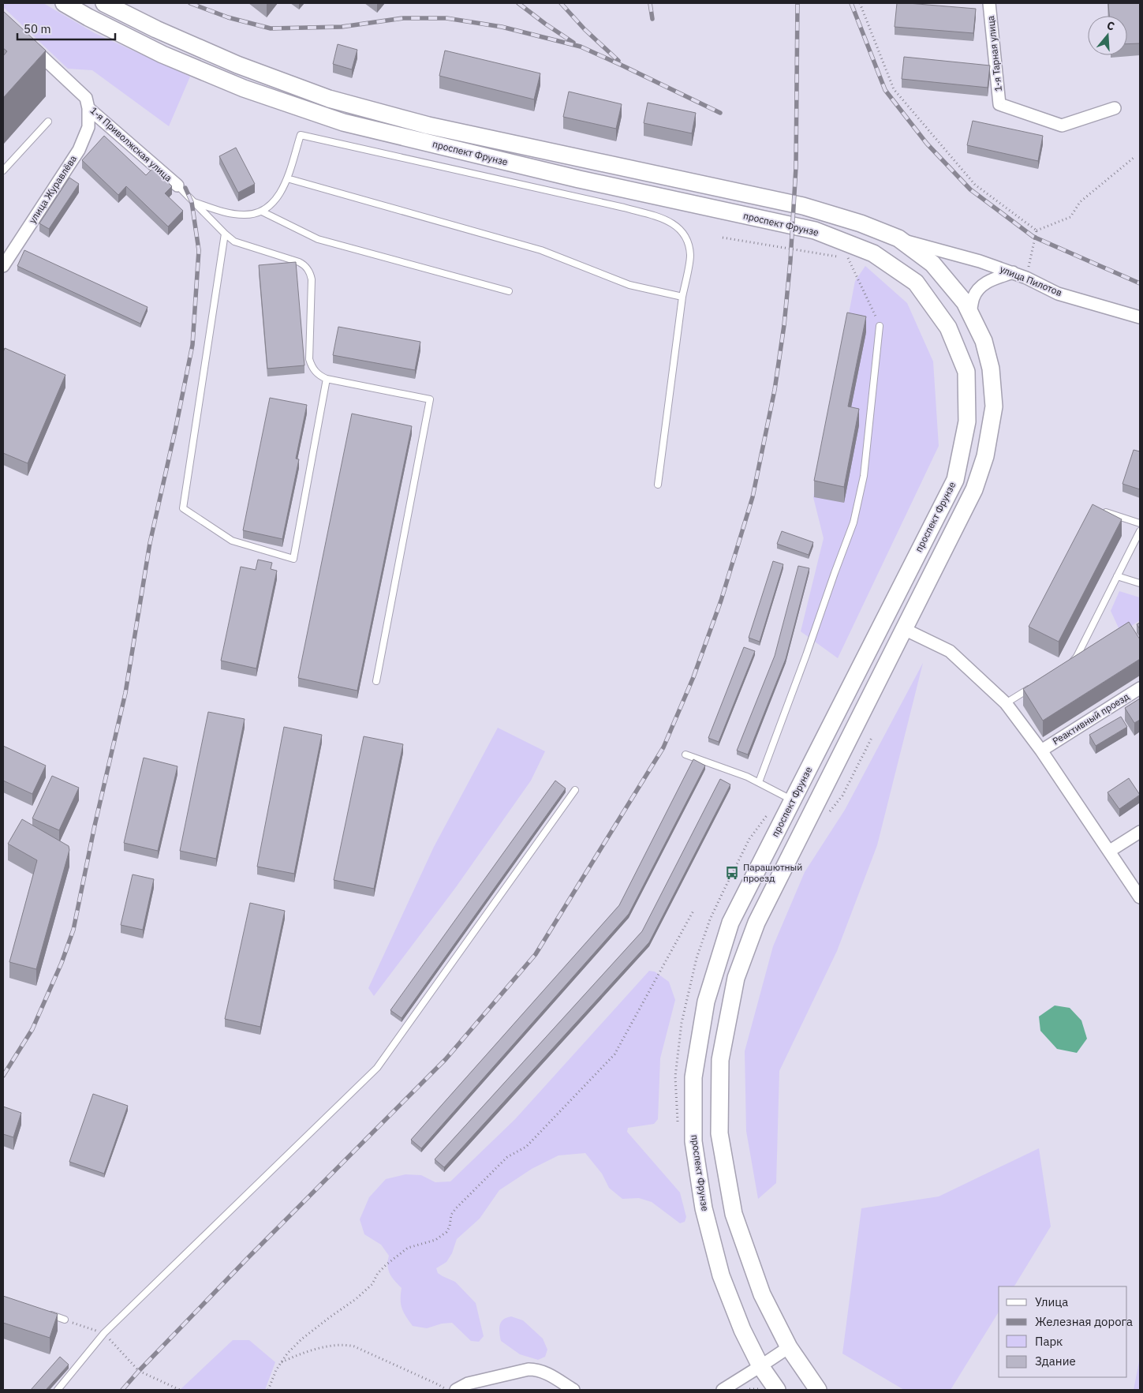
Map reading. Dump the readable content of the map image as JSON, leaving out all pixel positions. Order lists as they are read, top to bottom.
{
  "streets": {
    "main road": ["проспект Фрунзе"],
    "street": [
      "1-я Тарная улица",
      "1-я Приволжская улица",
      "улица Журавлёва",
      "улица Пилотов",
      "Реактивный проезд"
    ]
  },
  "crossings": [
    ["1-я Приволжская улица", "улица Журавлёва"],
    ["проспект Фрунзе", "улица Пилотов"]
  ],
  "places": {
    "bus stop": ["Парашютный проезд"]
  },
  "legend": [
    "Улица",
    "Железная дорога",
    "Парк",
    "Здание"
  ],
  "scale_bar": "50 m",
  "north": "top"
}
